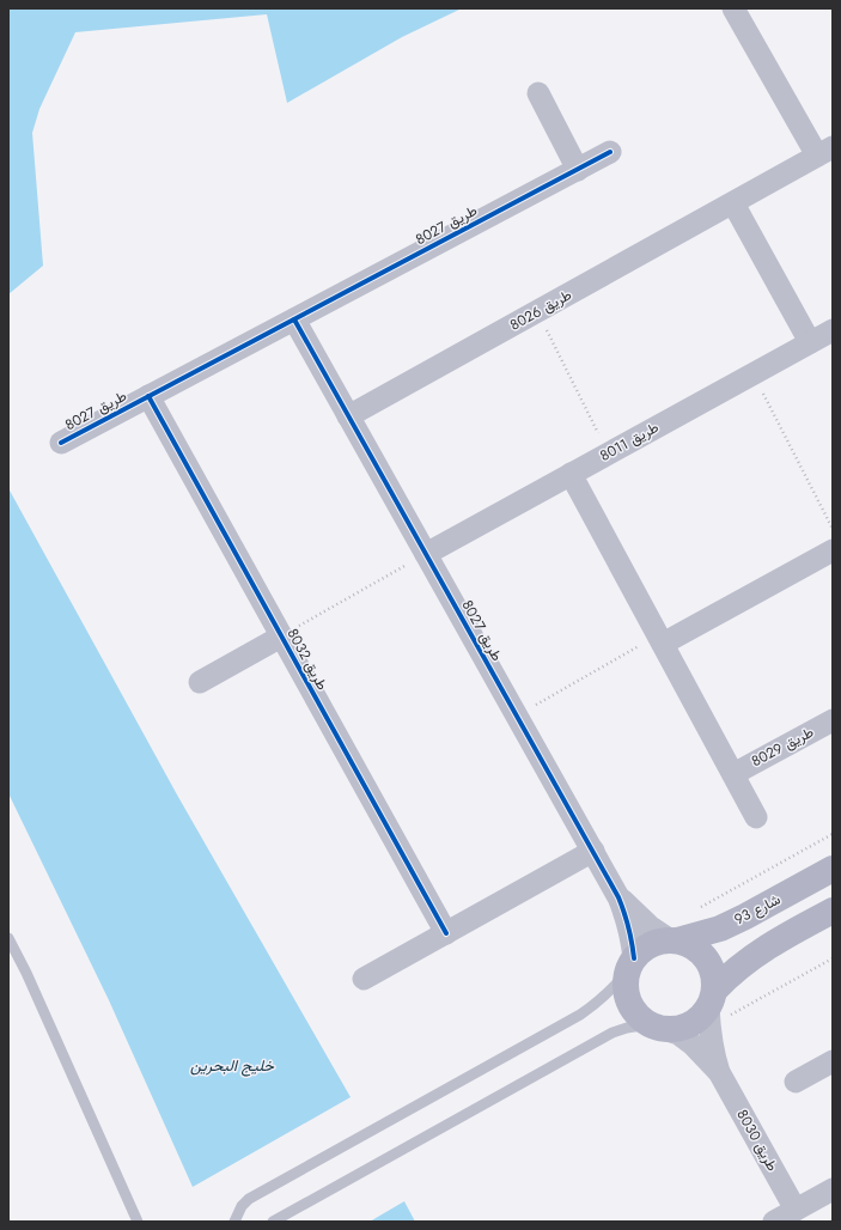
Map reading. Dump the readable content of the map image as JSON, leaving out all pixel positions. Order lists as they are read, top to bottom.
{
  "streets": {
    "street": [
      "طريق 8027",
      "طريق 8026",
      "طريق 8011",
      "طريق 8032",
      "طريق 8029",
      "شارع 93",
      "طريق 8030"
    ]
  },
  "crossings": [
    ["طريق 8027", "طريق 8026"],
    ["طريق 8027", "طريق 8011"],
    ["طريق 8027", "طريق 8032"],
    ["طريق 8027", "شارع 93"],
    ["طريق 8027", "طريق 8030"],
    ["شارع 93", "طريق 8030"]
  ],
  "water": ["خليج البحرين"]
}
